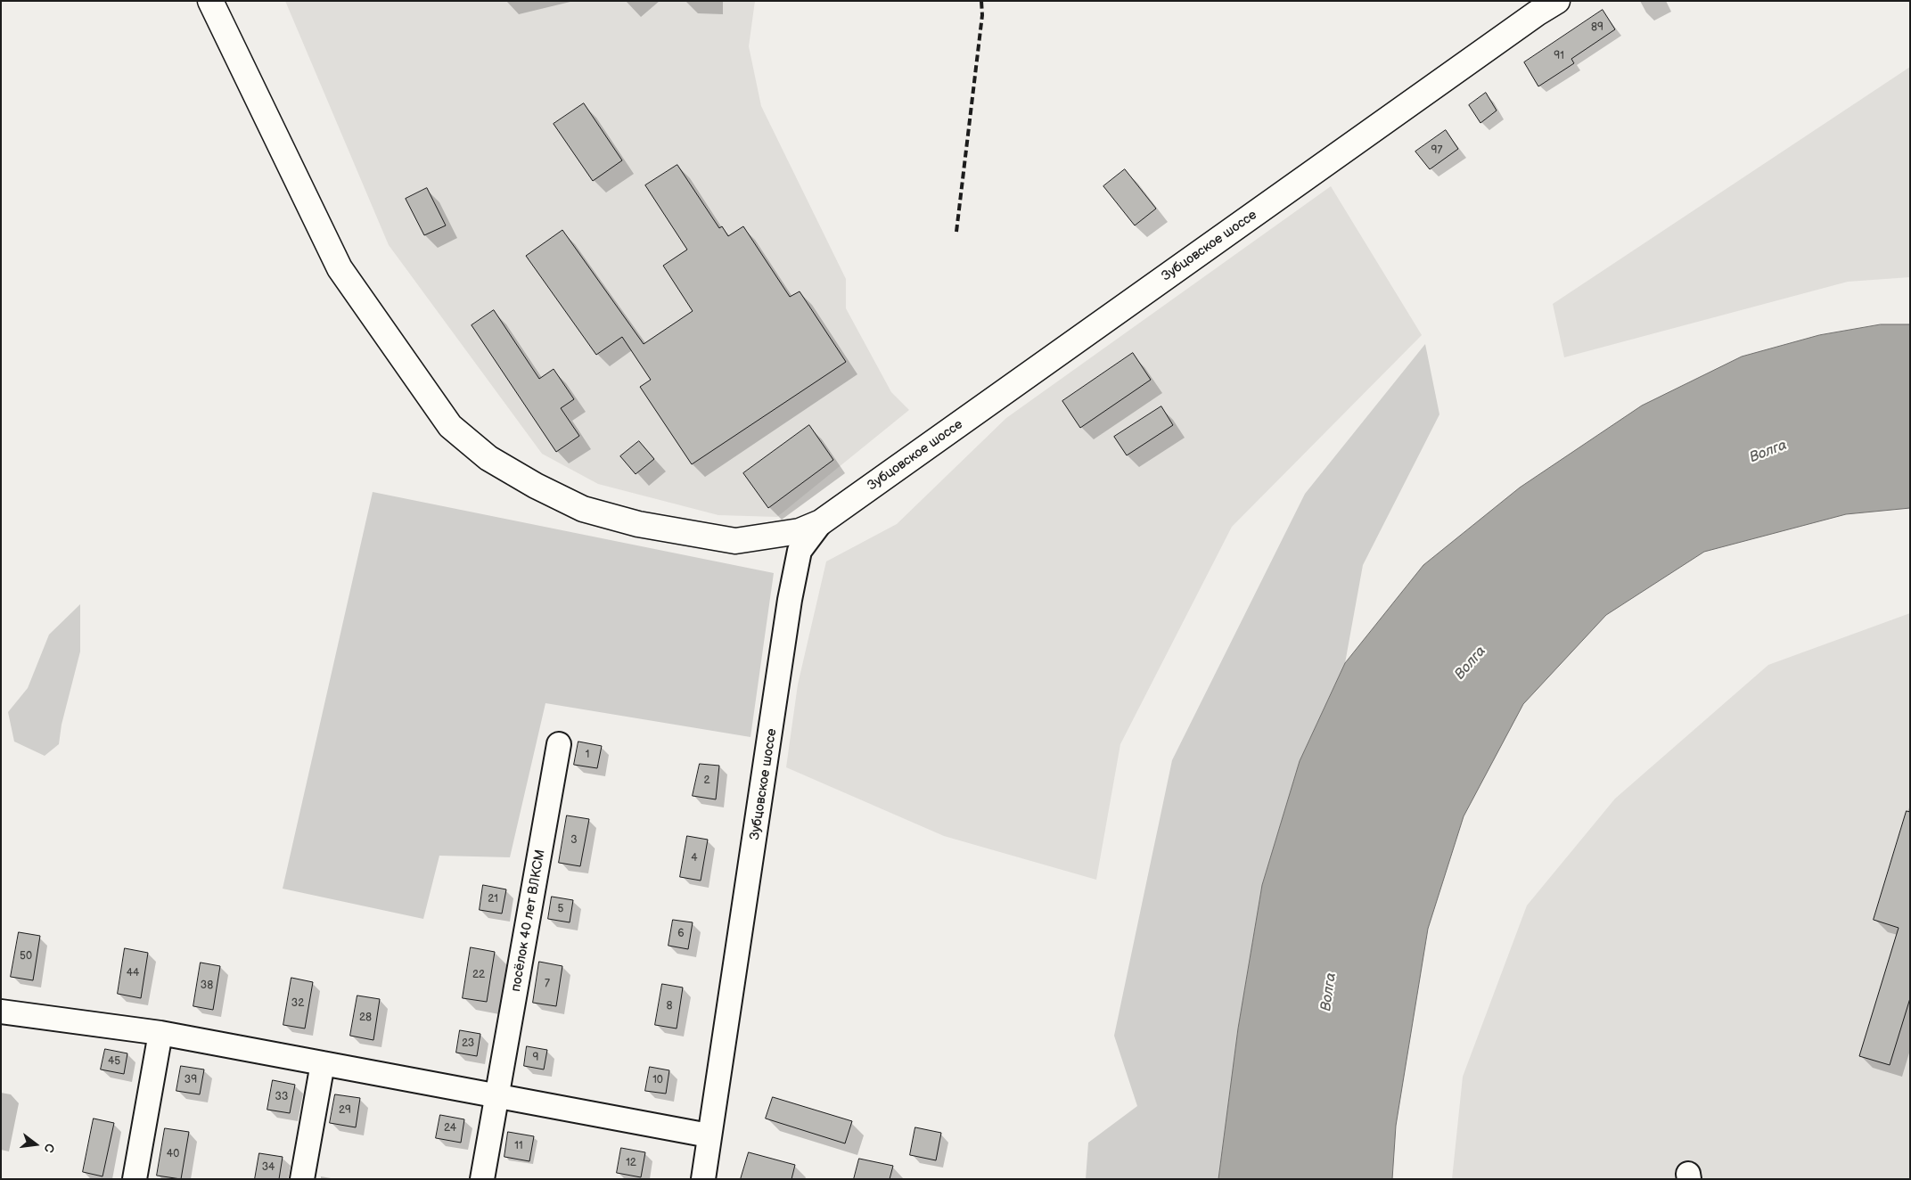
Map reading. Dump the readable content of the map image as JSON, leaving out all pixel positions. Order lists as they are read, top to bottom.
{
  "streets": {
    "main road": ["Зубцовское шоссе"],
    "street": ["посёлок 40 лет ВЛКСМ"]
  },
  "water": ["Волга"],
  "house_numbers": [
    "89",
    "91",
    "97",
    "1",
    "2",
    "3",
    "4",
    "21",
    "5",
    "6",
    "50",
    "44",
    "22",
    "7",
    "38",
    "32",
    "8",
    "28",
    "23",
    "9",
    "45",
    "39",
    "10",
    "33",
    "29",
    "24",
    "11",
    "40",
    "12",
    "34"
  ],
  "north": "right"
}
